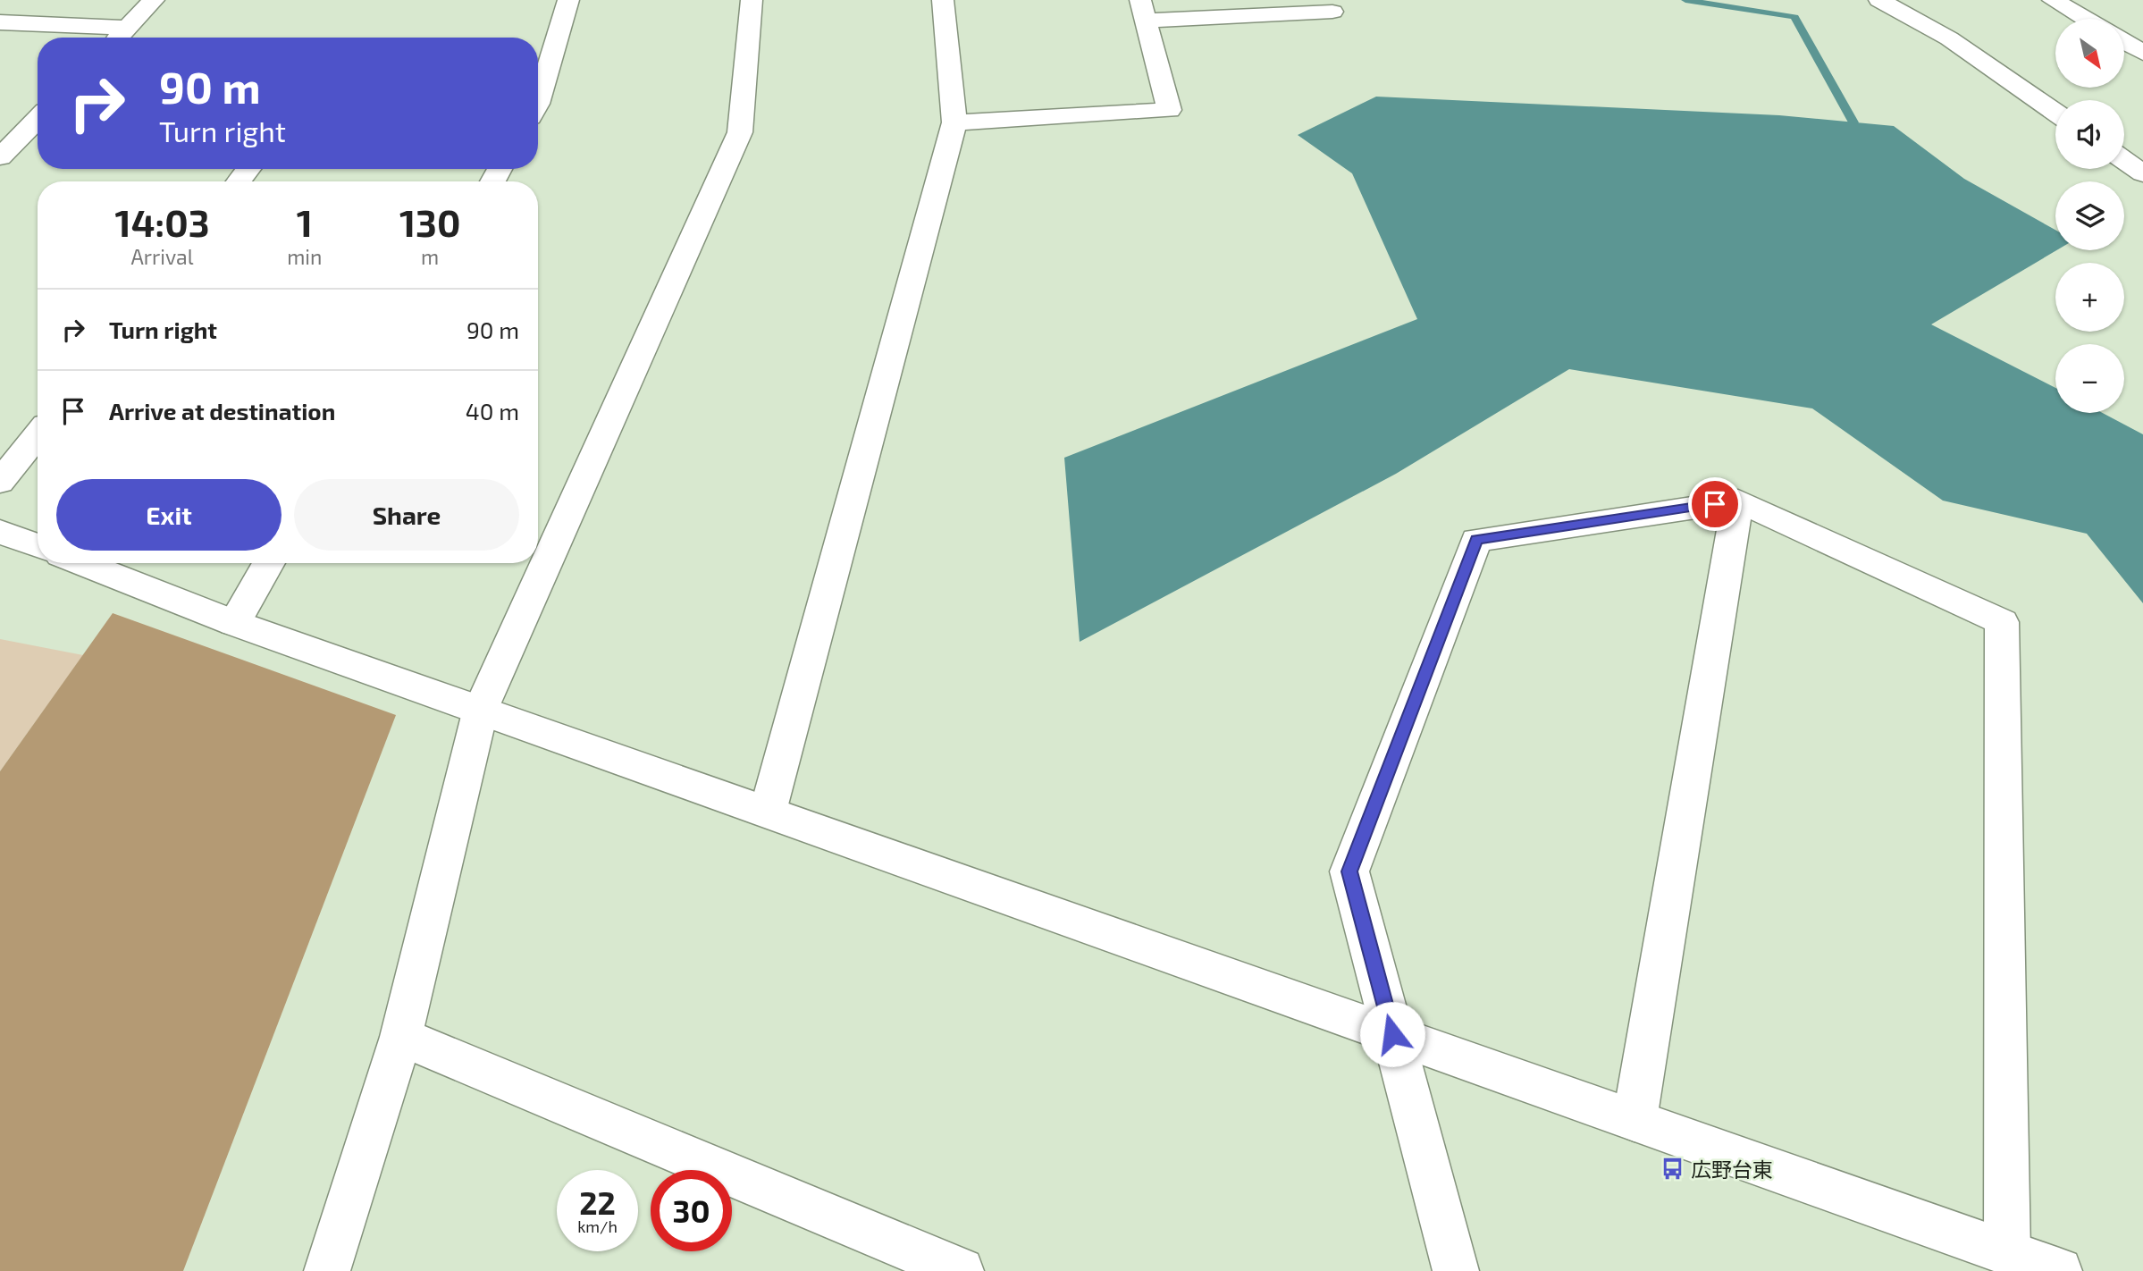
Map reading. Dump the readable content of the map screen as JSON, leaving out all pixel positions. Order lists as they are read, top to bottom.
{
  "places": {
    "bus stop": ["広野台東"]
  },
  "north": "bottom right",
  "page": {
    "map_buttons": ["+", "−"],
    "turn": ["90 m", "Turn right"],
    "eta": [
      "14:03",
      "Arrival",
      "1",
      "min",
      "130",
      "m"
    ],
    "list": [
      {
        "name": "Turn right",
        "value": "90 m"
      },
      {
        "name": "Arrive at destination",
        "value": "40 m"
      }
    ],
    "buttons": ["Exit", "Share"],
    "speed": "22 km/h",
    "limit": "30"
  }
}
